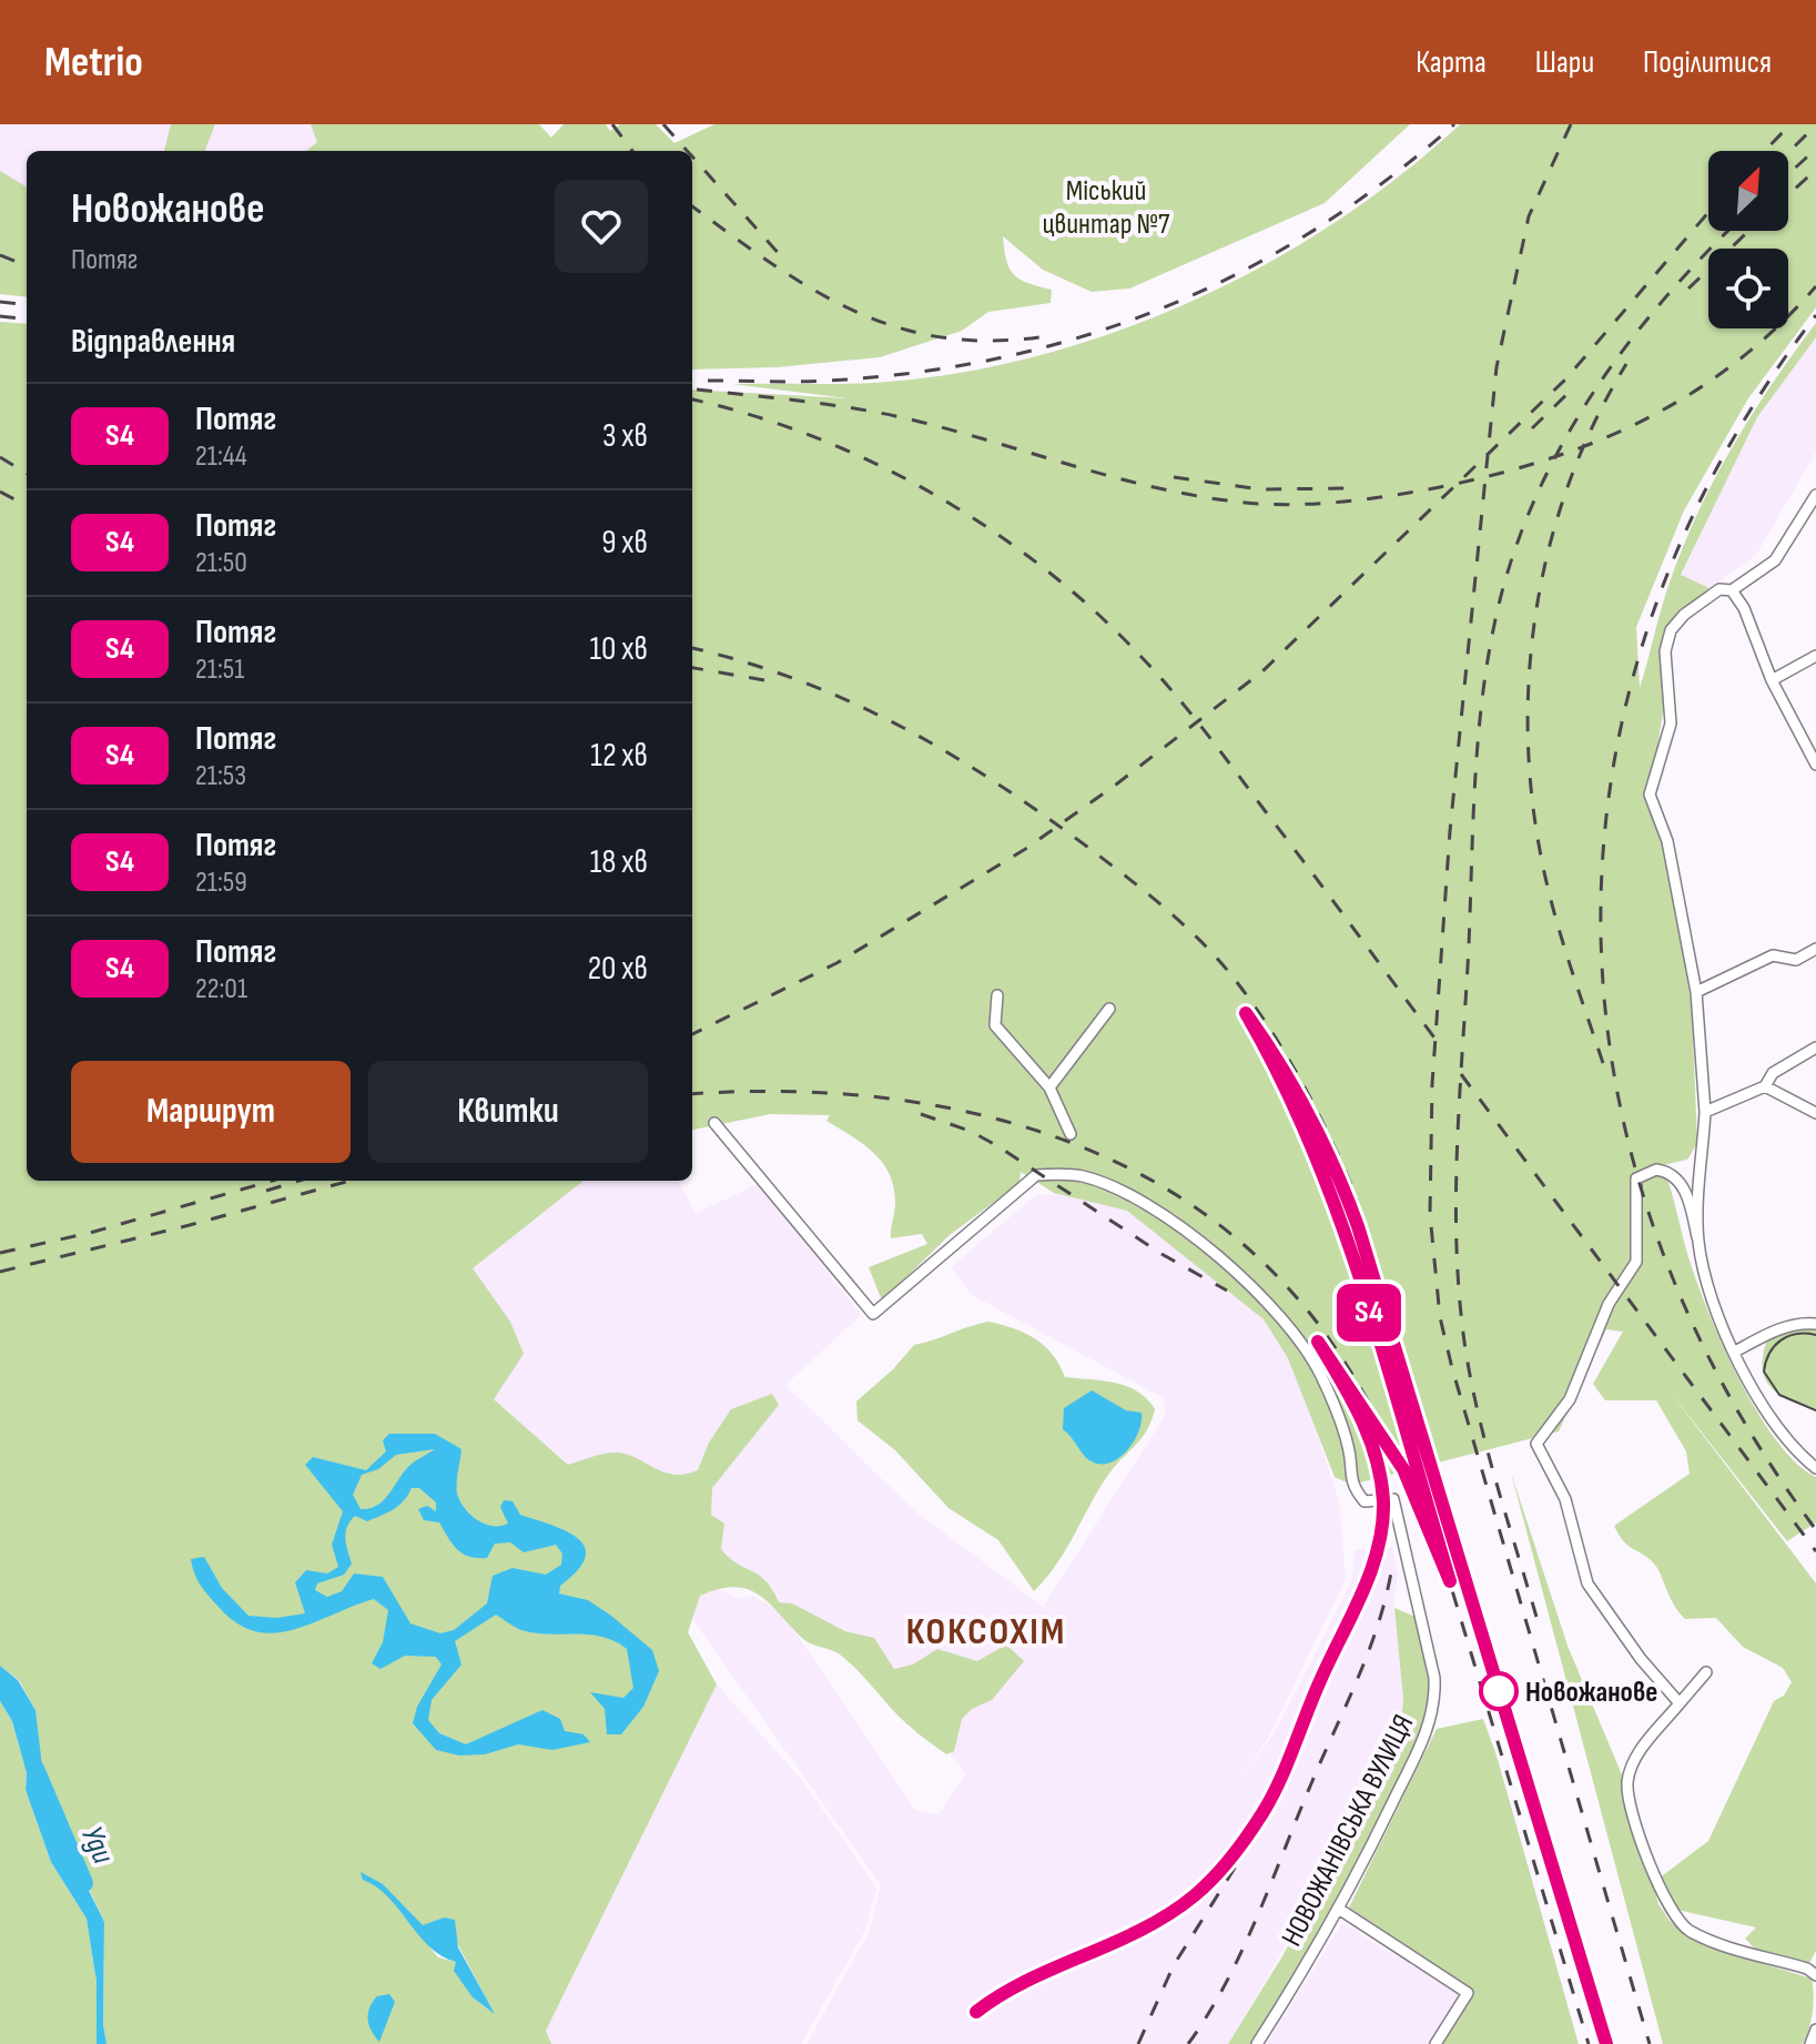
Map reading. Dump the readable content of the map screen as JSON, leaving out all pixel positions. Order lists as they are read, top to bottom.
{
  "streets": {
    "street": ["НОВОЖАНІВСЬКА ВУЛИЦЯ"]
  },
  "districts": ["КОКСОХІМ"],
  "water": ["Уди"],
  "parks": ["Міський цвинтар №7"],
  "places": ["Новожанове"],
  "north": "top right",
  "page": {
    "header": "Metrio",
    "nav": ["Карта", "Шари", "Поділитися"],
    "on_map": "S4",
    "heading": [
      ["Новожанове", "Потяг"],
      "Відправлення"
    ],
    "list": [
      {
        "mark": "S4",
        "name": "Потяг",
        "note": "21:44",
        "value": "3 хв"
      },
      {
        "mark": "S4",
        "name": "Потяг",
        "note": "21:50",
        "value": "9 хв"
      },
      {
        "mark": "S4",
        "name": "Потяг",
        "note": "21:51",
        "value": "10 хв"
      },
      {
        "mark": "S4",
        "name": "Потяг",
        "note": "21:53",
        "value": "12 хв"
      },
      {
        "mark": "S4",
        "name": "Потяг",
        "note": "21:59",
        "value": "18 хв"
      },
      {
        "mark": "S4",
        "name": "Потяг",
        "note": "22:01",
        "value": "20 хв"
      }
    ],
    "buttons": ["Маршрут", "Квитки"]
  }
}
